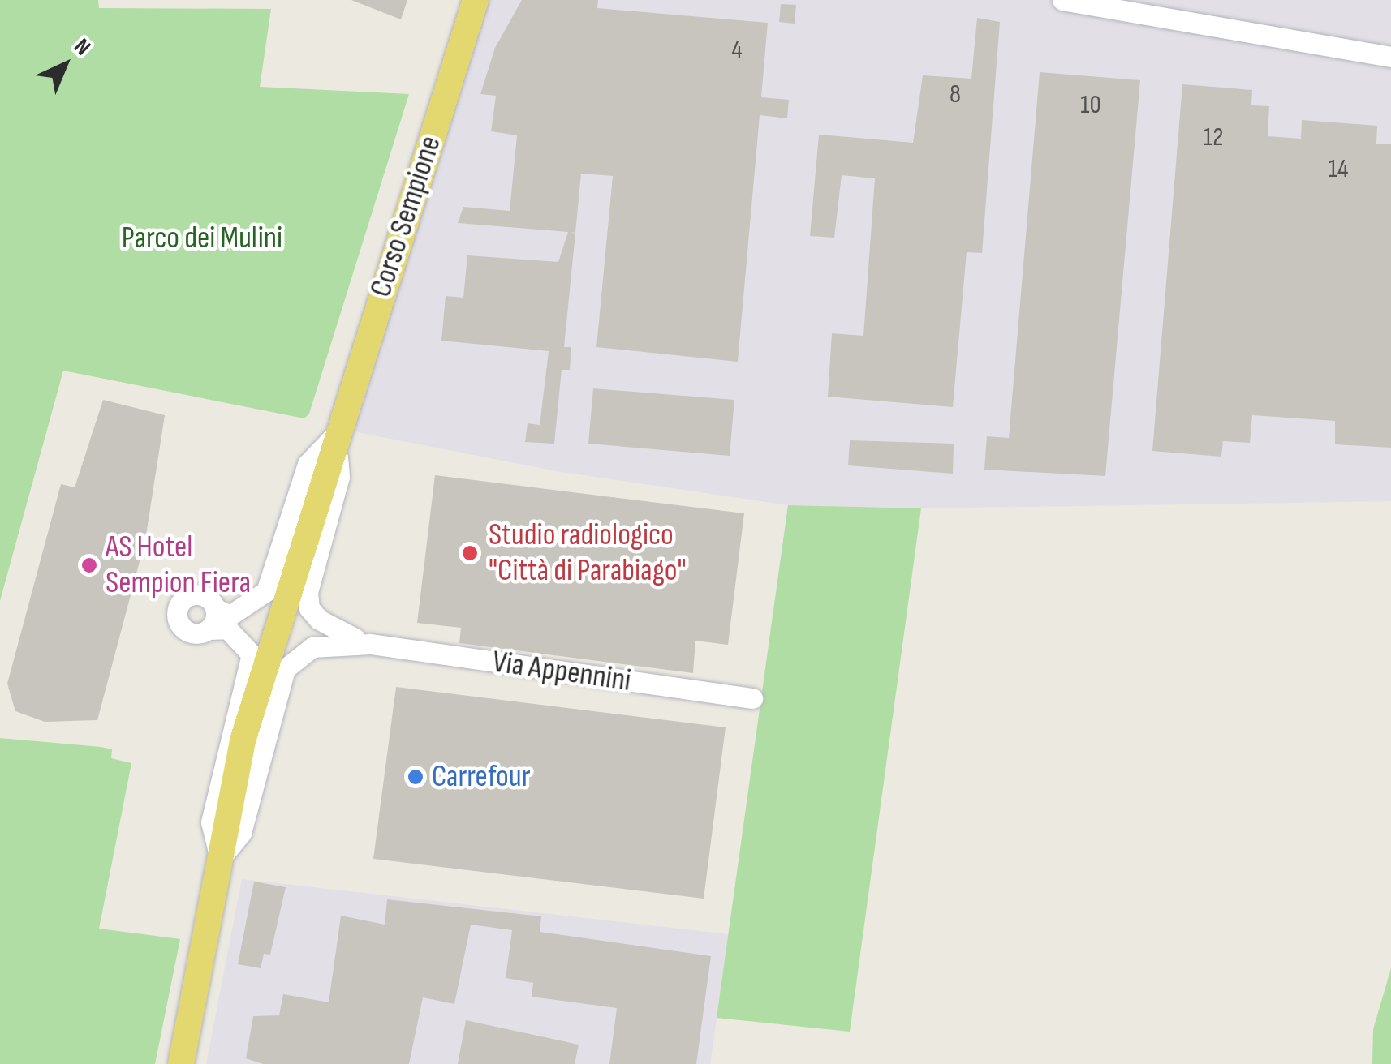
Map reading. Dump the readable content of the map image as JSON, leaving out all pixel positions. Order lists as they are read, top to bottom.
{
  "streets": {
    "main road": ["Corso Sempione"],
    "street": ["Via Appennini"]
  },
  "crossings": [
    ["Corso Sempione", "Via Appennini"]
  ],
  "parks": ["Parco dei Mulini"],
  "places": ["Studio radiologico \"Città di Parabiago\"", "AS Hotel Sempion Fiera", "Carrefour"],
  "house_numbers": [
    "4",
    "8",
    "10",
    "12",
    "14"
  ],
  "north": "top right"
}
